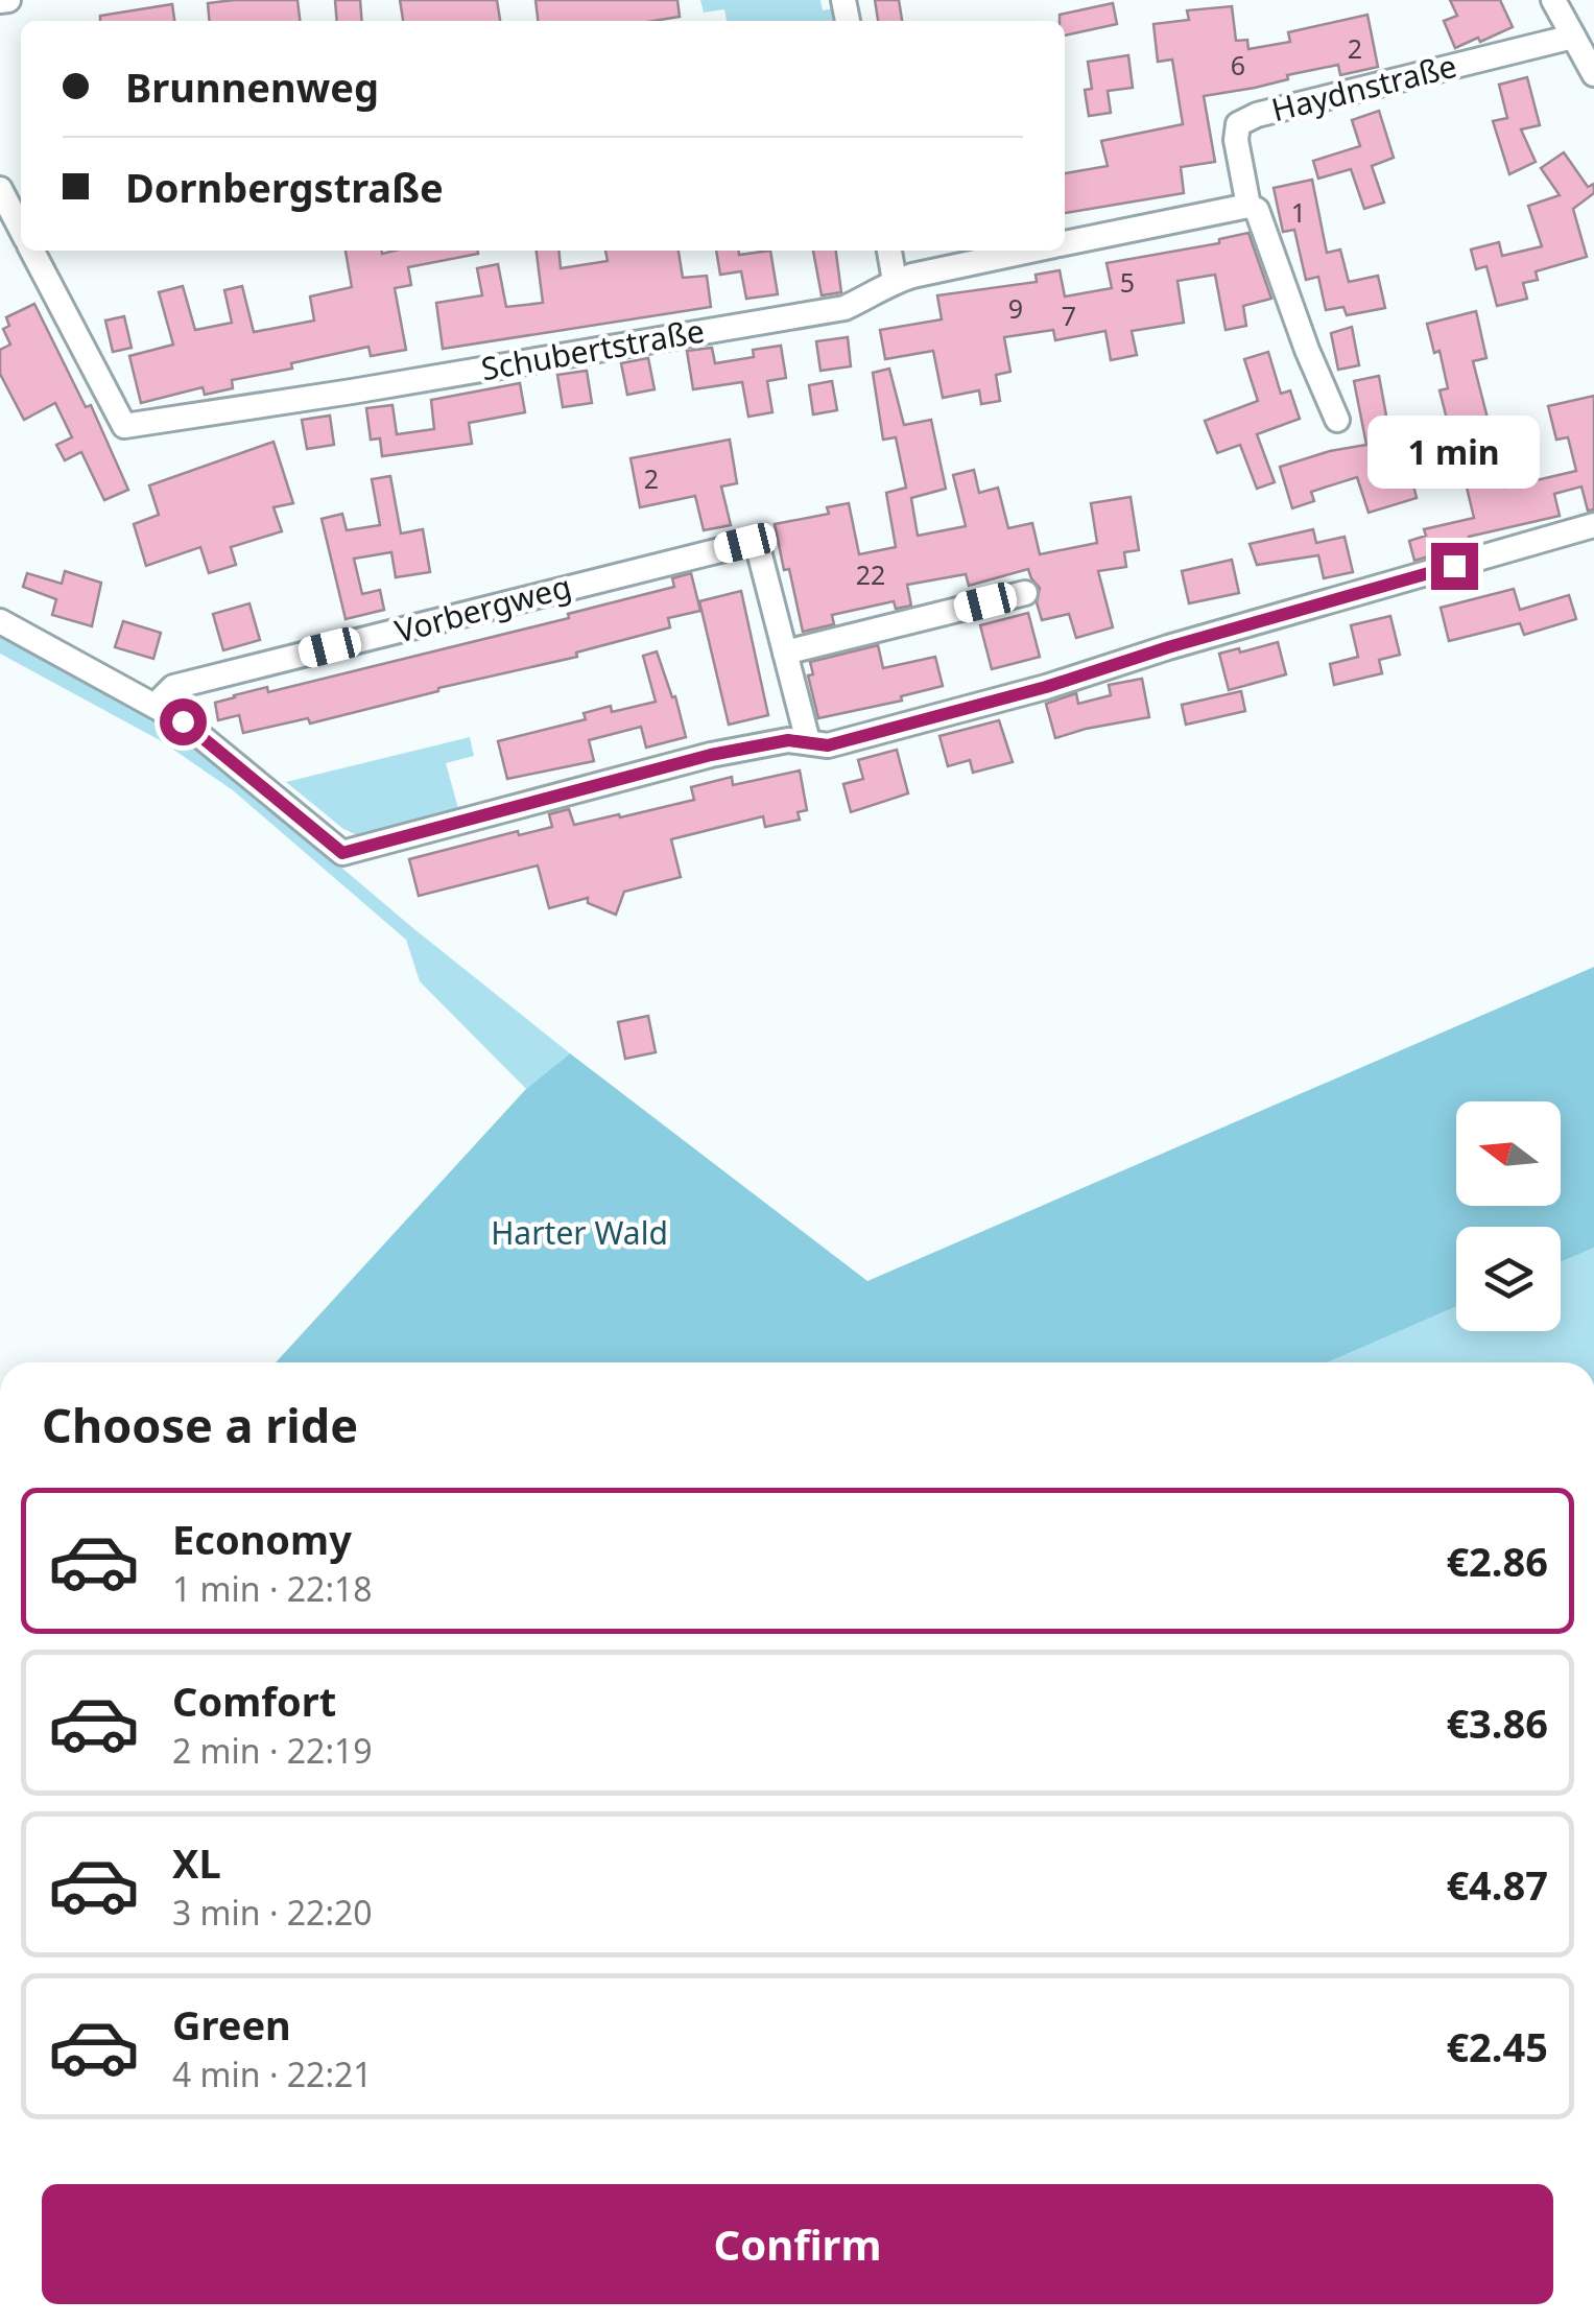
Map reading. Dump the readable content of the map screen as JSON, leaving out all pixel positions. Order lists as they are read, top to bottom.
{
  "streets": {
    "street": ["Haydnstraße", "Schubertstraße", "Vorbergweg"]
  },
  "crossings": [
    ["Haydnstraße", "Schubertstraße"]
  ],
  "parks": ["Harter Wald"],
  "house_numbers": [
    "2",
    "6",
    "1",
    "5",
    "9",
    "7",
    "2",
    "22"
  ],
  "north": "left",
  "page": {
    "banner": ["Brunnenweg", "Dornbergstraße"],
    "bubble": "1 min",
    "heading": "Choose a ride",
    "list": [
      {
        "name": "Economy",
        "note": "1 min · 22:18",
        "value": "€2.86"
      },
      {
        "name": "Comfort",
        "note": "2 min · 22:19",
        "value": "€3.86"
      },
      {
        "name": "XL",
        "note": "3 min · 22:20",
        "value": "€4.87"
      },
      {
        "name": "Green",
        "note": "4 min · 22:21",
        "value": "€2.45"
      }
    ],
    "buttons": "Confirm"
  }
}
